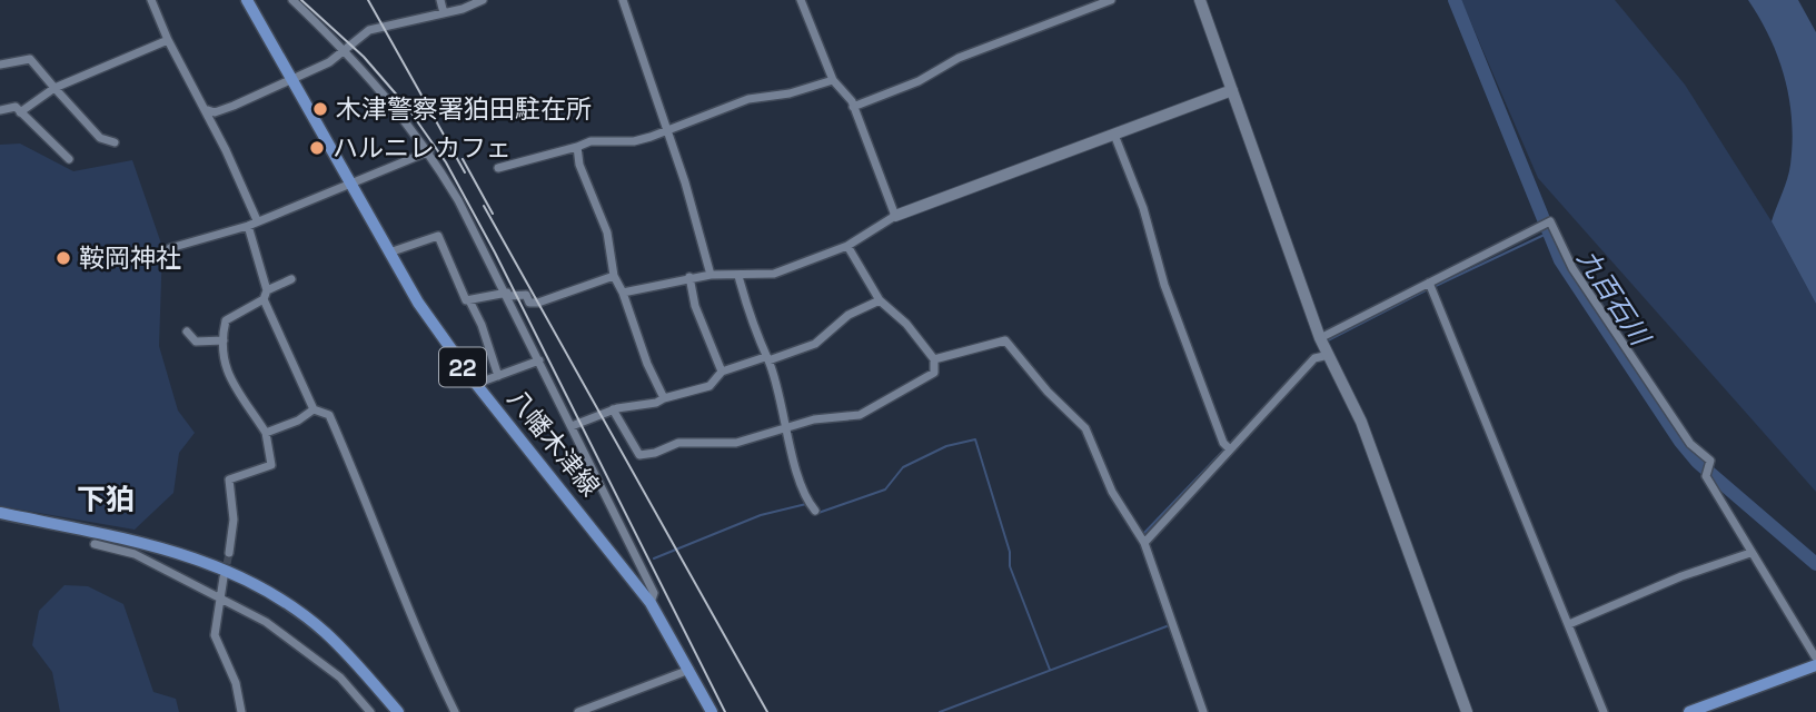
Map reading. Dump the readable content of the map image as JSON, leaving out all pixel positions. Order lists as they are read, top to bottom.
{
  "streets": {
    "main road": ["22", "八幡木津線"]
  },
  "districts": ["下狛"],
  "water": ["九百石川"],
  "places": ["木津警察署狛田駐在所", "ハルニレカフェ", "鞍岡神社"]
}
